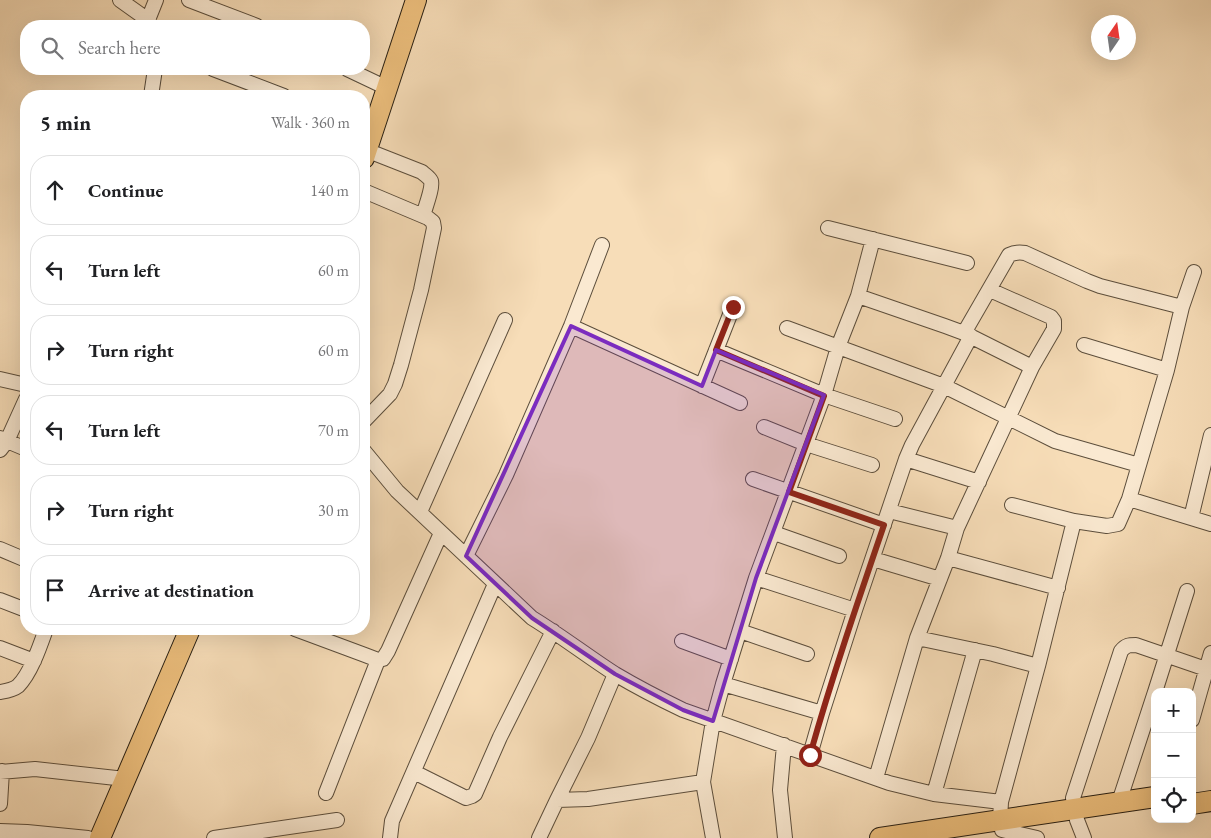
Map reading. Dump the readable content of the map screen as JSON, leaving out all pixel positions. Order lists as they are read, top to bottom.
{
  "north": "top",
  "page": {
    "search": "Search here",
    "heading": ["5 min", "Walk · 360 m"],
    "list": [
      ["Continue", "140 m"],
      ["Turn left", "60 m"],
      ["Turn right", "60 m"],
      ["Turn left", "70 m"],
      ["Turn right", "30 m"],
      "Arrive at destination"
    ],
    "map_buttons": ["+", "−"]
  }
}
